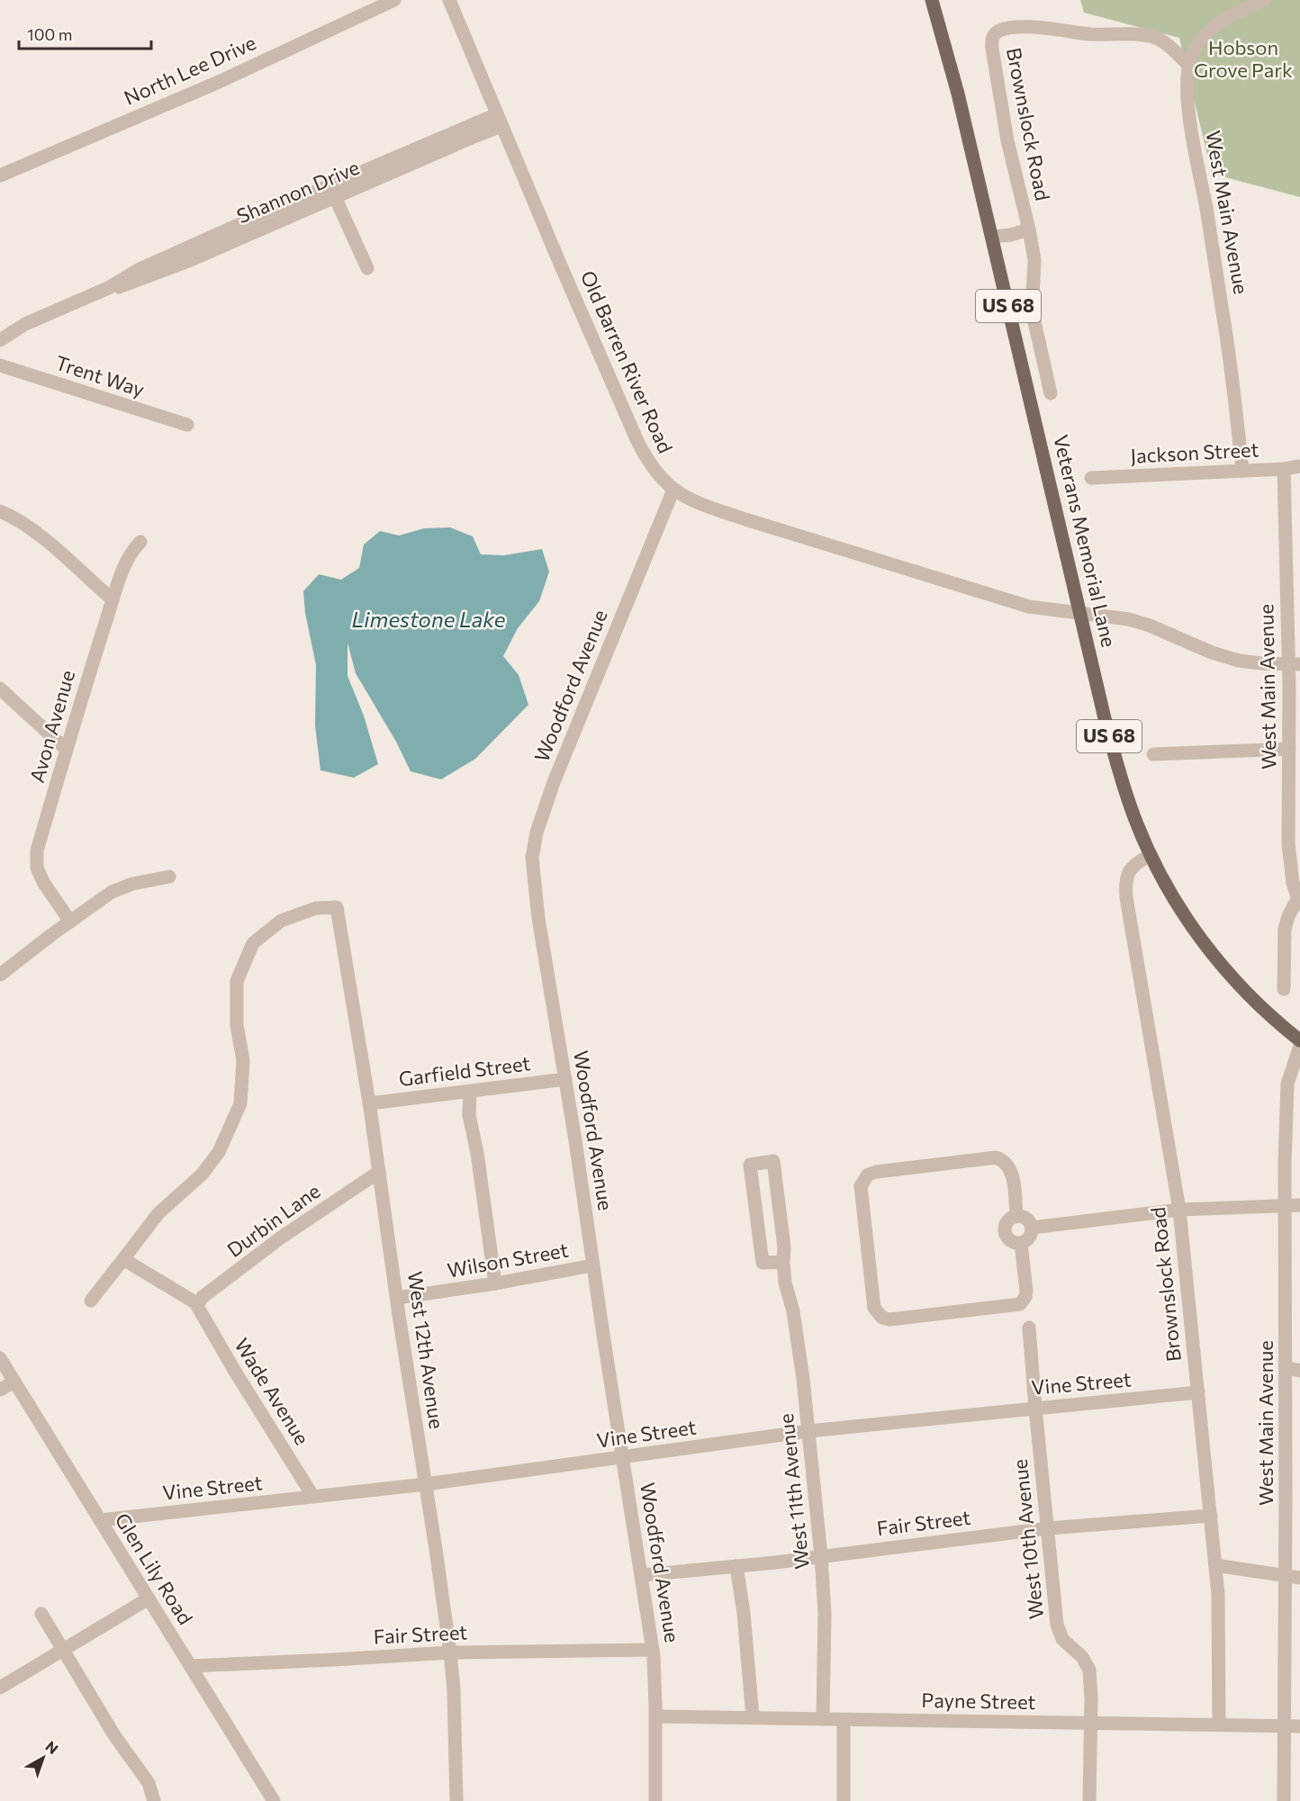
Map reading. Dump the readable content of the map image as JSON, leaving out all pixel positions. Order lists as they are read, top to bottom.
{
  "streets": {
    "main road": ["US 68", "Veterans Memorial Lane"],
    "street": [
      "North Lee Drive",
      "Brownslock Road",
      "Shannon Drive",
      "West Main Avenue",
      "Old Barren River Road",
      "Trent Way",
      "Jackson Street",
      "Woodford Avenue",
      "Avon Avenue",
      "Garfield Street",
      "Durbin Lane",
      "Wilson Street",
      "West 12th Avenue",
      "Vine Street",
      "Wade Avenue",
      "West 11th Avenue",
      "Fair Street",
      "West 10th Avenue",
      "Glen Lily Road",
      "Payne Street"
    ]
  },
  "crossings": [
    ["Brownslock Road", "West Main Avenue"],
    ["Brownslock Road", "Veterans Memorial Lane"],
    ["Brownslock Road", "Vine Street"],
    ["Brownslock Road", "Fair Street"],
    ["Brownslock Road", "Payne Street"],
    ["Shannon Drive", "Old Barren River Road"],
    ["West Main Avenue", "Old Barren River Road"],
    ["West Main Avenue", "Jackson Street"],
    ["West Main Avenue", "Payne Street"],
    ["Old Barren River Road", "Veterans Memorial Lane"],
    ["Old Barren River Road", "Woodford Avenue"],
    ["Woodford Avenue", "Garfield Street"],
    ["Woodford Avenue", "Wilson Street"],
    ["Woodford Avenue", "Vine Street"],
    ["Woodford Avenue", "Fair Street"],
    ["Woodford Avenue", "Payne Street"],
    ["Garfield Street", "West 12th Avenue"],
    ["Durbin Lane", "West 12th Avenue"],
    ["Durbin Lane", "Wade Avenue"],
    ["Wilson Street", "West 12th Avenue"],
    ["West 12th Avenue", "Vine Street"],
    ["West 12th Avenue", "Fair Street"],
    ["Vine Street", "Wade Avenue"],
    ["Vine Street", "West 11th Avenue"],
    ["Vine Street", "West 10th Avenue"],
    ["Vine Street", "Glen Lily Road"],
    ["West 11th Avenue", "Fair Street"],
    ["West 11th Avenue", "Payne Street"],
    ["Fair Street", "West 10th Avenue"],
    ["Fair Street", "Glen Lily Road"],
    ["West 10th Avenue", "Payne Street"]
  ],
  "water": ["Limestone Lake"],
  "parks": ["Hobson Grove Park"],
  "scale_bar": "100 m",
  "north": "top right"
}
